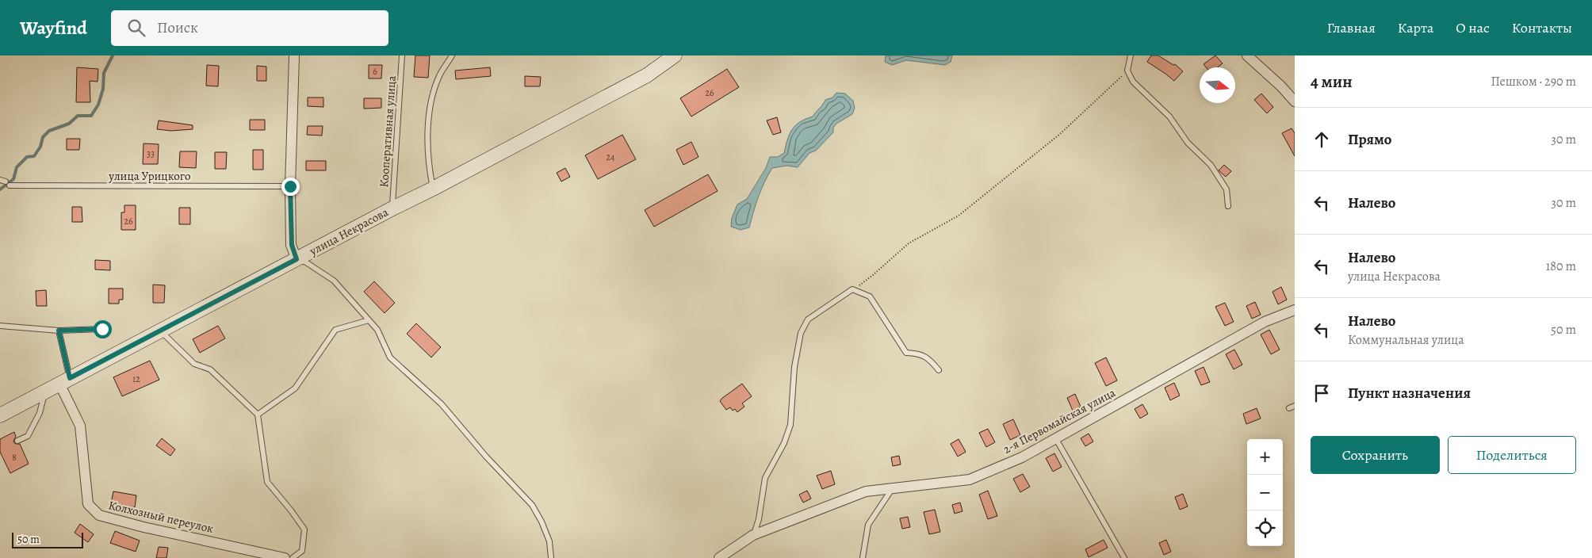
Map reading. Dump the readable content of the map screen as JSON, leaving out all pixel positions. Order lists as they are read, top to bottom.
{
  "streets": {
    "main road": ["улица Некрасова"],
    "street": ["2-я Первомайская улица", "Колхозный переулок"],
    "lane": ["Кооперативная улица", "улица Урицкого"]
  },
  "crossings": [
    ["Кооперативная улица", "улица Некрасова"],
    ["улица Некрасова", "Колхозный переулок"]
  ],
  "house_numbers": [
    "6",
    "26",
    "33",
    "24",
    "26",
    "12",
    "8"
  ],
  "scale_bar": "50 m",
  "north": "right",
  "page": {
    "header": "Wayfind",
    "search": "Поиск",
    "nav": [
      "Главная",
      "Карта",
      "О нас",
      "Контакты"
    ],
    "heading": ["4 мин", "Пешком · 290 m"],
    "list": [
      ["Прямо", "30 m"],
      ["Налево", "30 m"],
      ["Налево", "улица Некрасова", "180 m"],
      ["Налево", "Коммунальная улица", "50 m"],
      "Пункт назначения"
    ],
    "buttons": ["Сохранить", "Поделиться"],
    "map_buttons": ["+", "−"],
    "scale": "50 m"
  }
}
